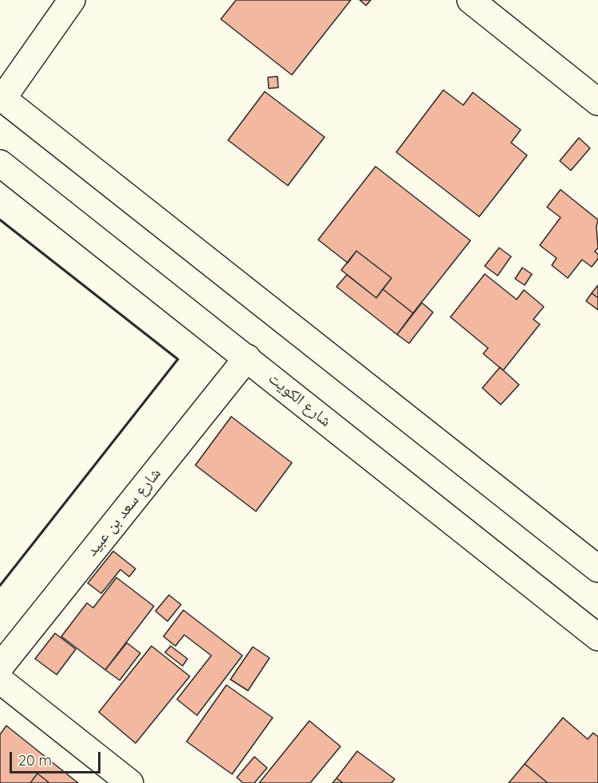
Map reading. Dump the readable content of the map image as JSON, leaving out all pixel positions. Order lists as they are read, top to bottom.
{
  "streets": {
    "main road": ["شارع الكويت", "شارع سعد بن عبيد"]
  },
  "crossings": [
    ["شارع الكويت", "شارع سعد بن عبيد"]
  ],
  "scale_bar": "20 m"
}
